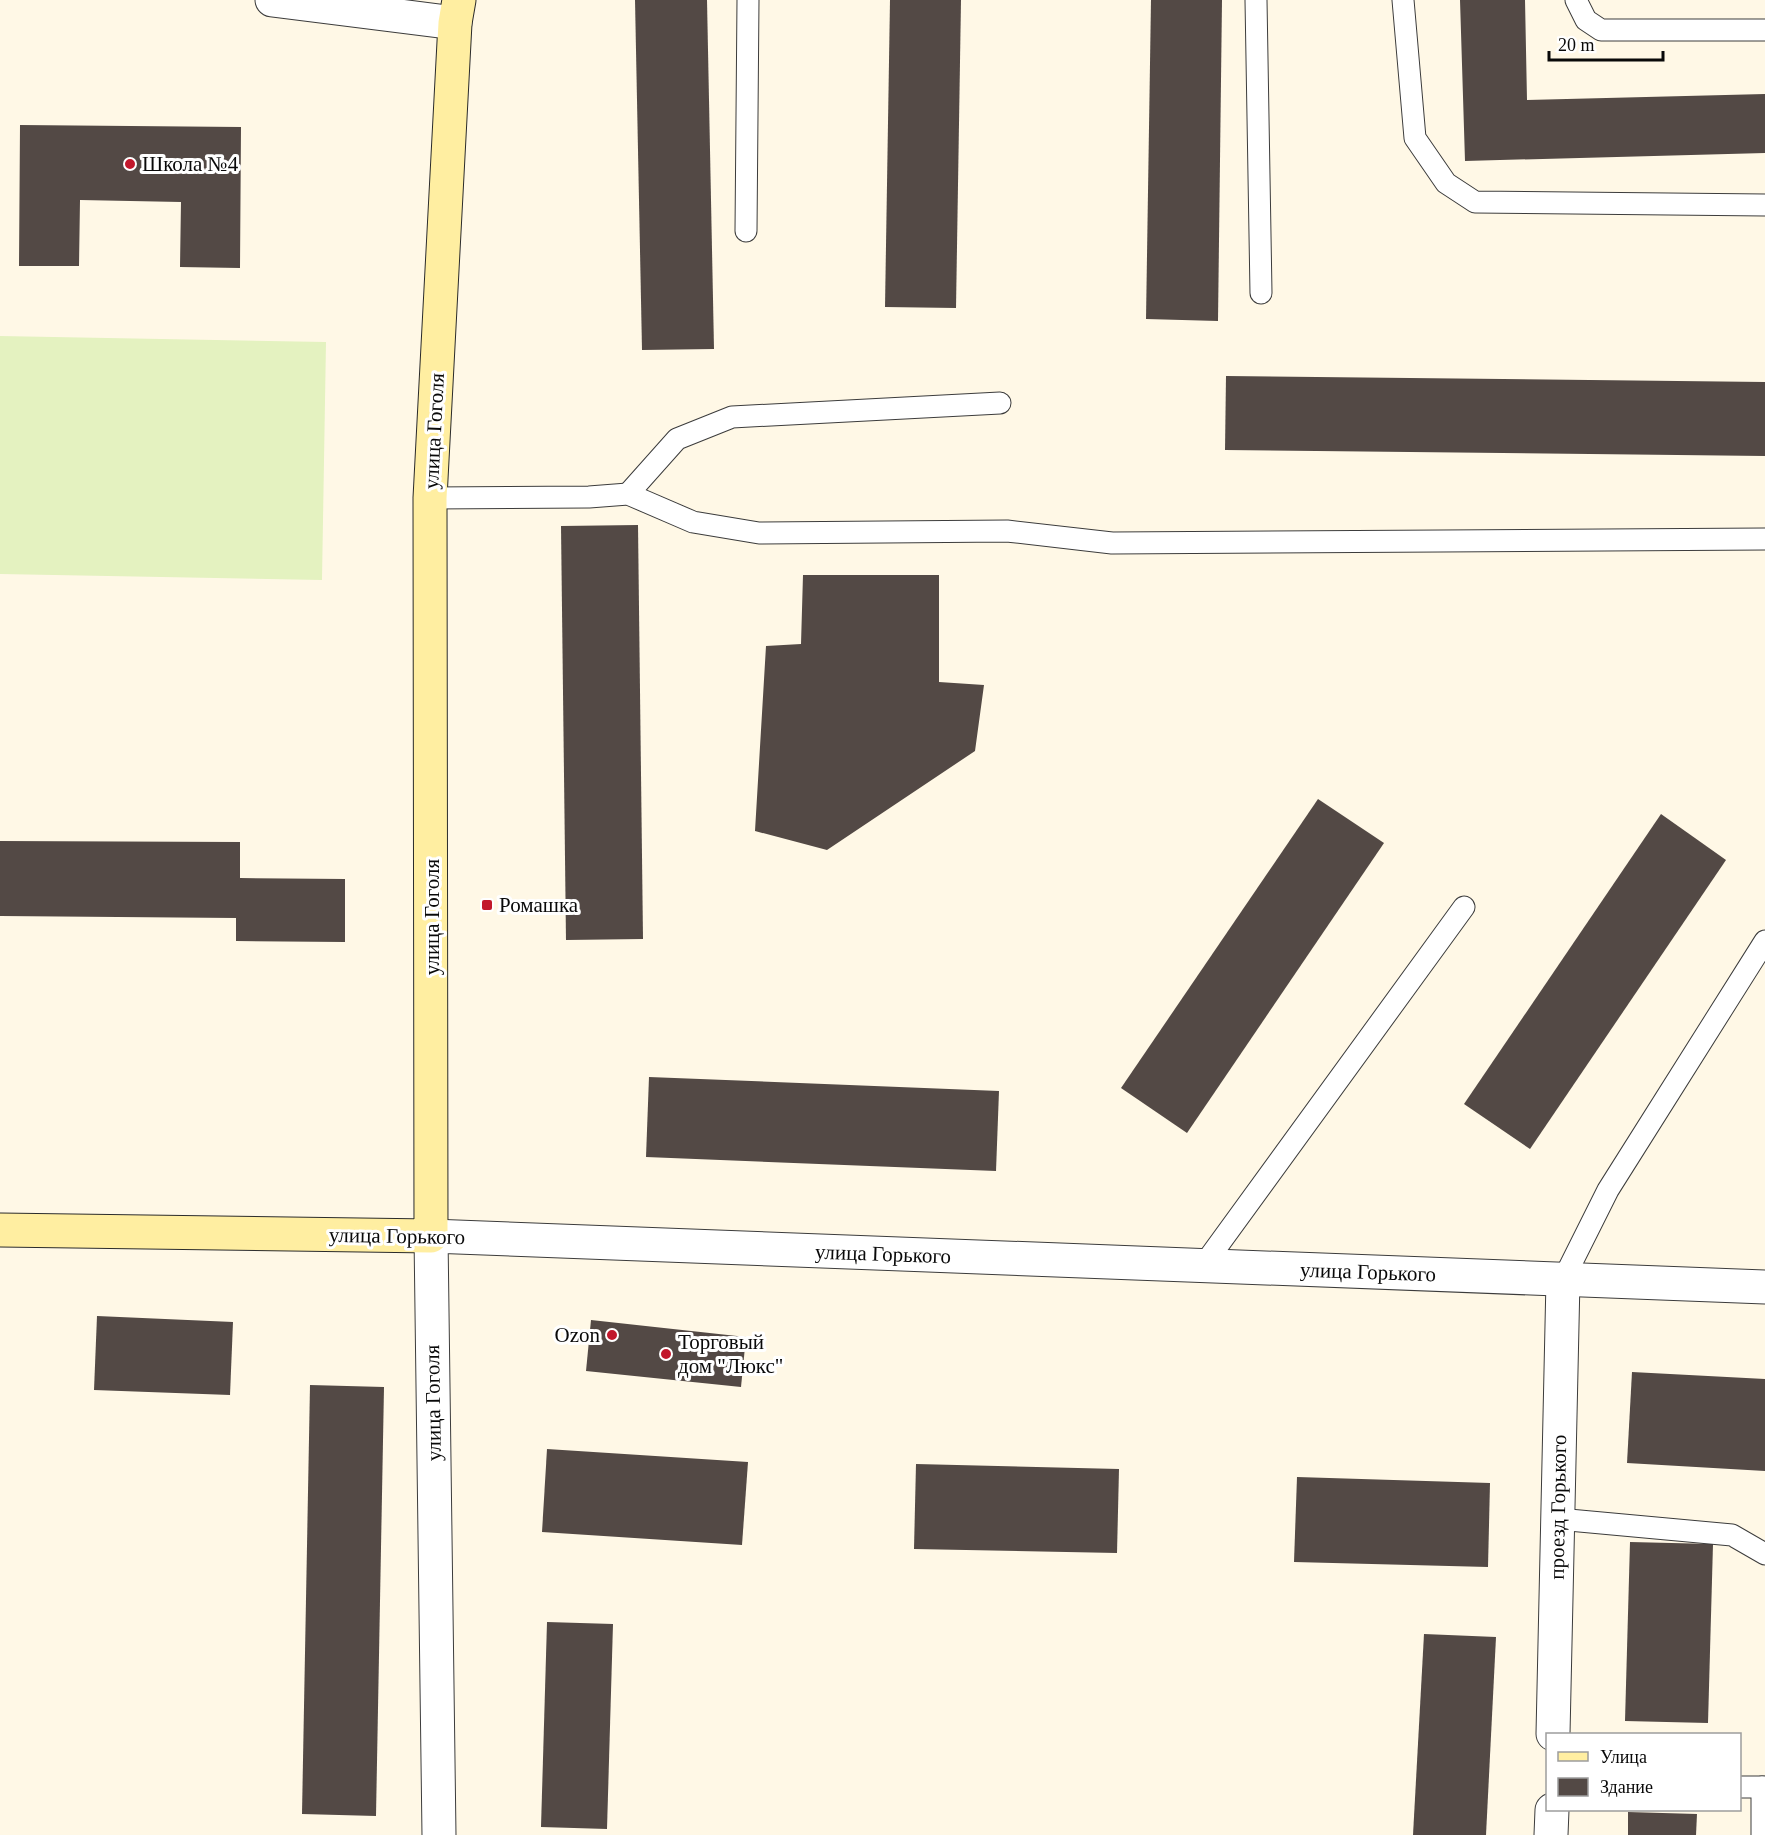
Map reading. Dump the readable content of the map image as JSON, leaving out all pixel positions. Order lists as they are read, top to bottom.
{
  "streets": {
    "street": ["улица Гоголя", "улица Горького", "проезд Горького"]
  },
  "crossings": [
    ["улица Гоголя", "улица Горького"],
    ["улица Горького", "проезд Горького"]
  ],
  "places": {
    "other": ["Школа №4", "Ozon", "Торговый дом \"Люкс\""],
    "transit": ["Ромашка"]
  },
  "legend": ["Улица", "Здание"],
  "scale_bar": "20 m"
}
